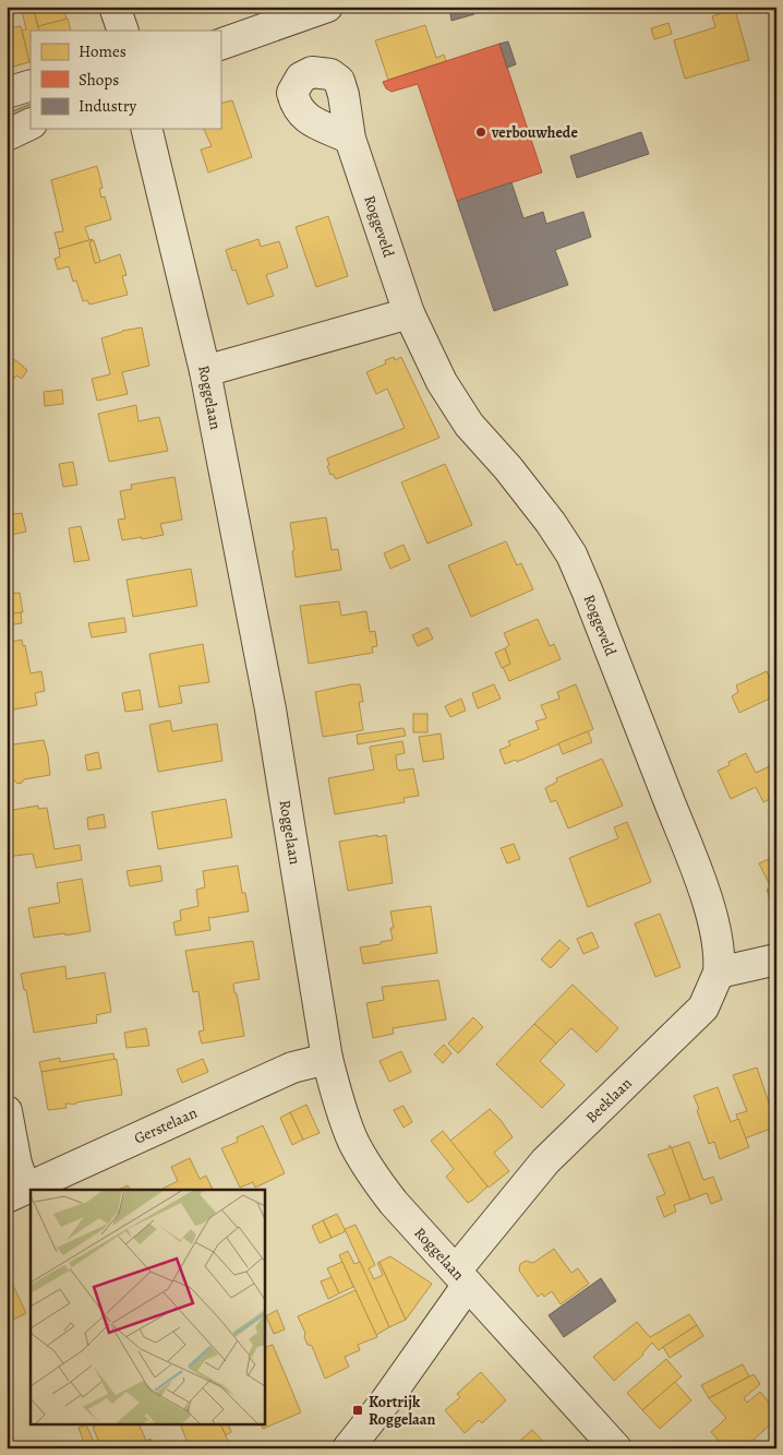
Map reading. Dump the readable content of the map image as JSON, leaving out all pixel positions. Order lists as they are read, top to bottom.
{
  "streets": {
    "street": [
      "Roggeveld",
      "Roggelaan",
      "Beeklaan",
      "Gerstelaan"
    ]
  },
  "crossings": [
    ["Roggeveld", "Beeklaan"],
    ["Roggelaan", "Beeklaan"],
    ["Roggelaan", "Gerstelaan"]
  ],
  "places": {
    "other": ["verbouwhede"],
    "transit": ["Kortrijk Roggelaan"]
  },
  "legend": ["Homes", "Shops", "Industry"]
}
